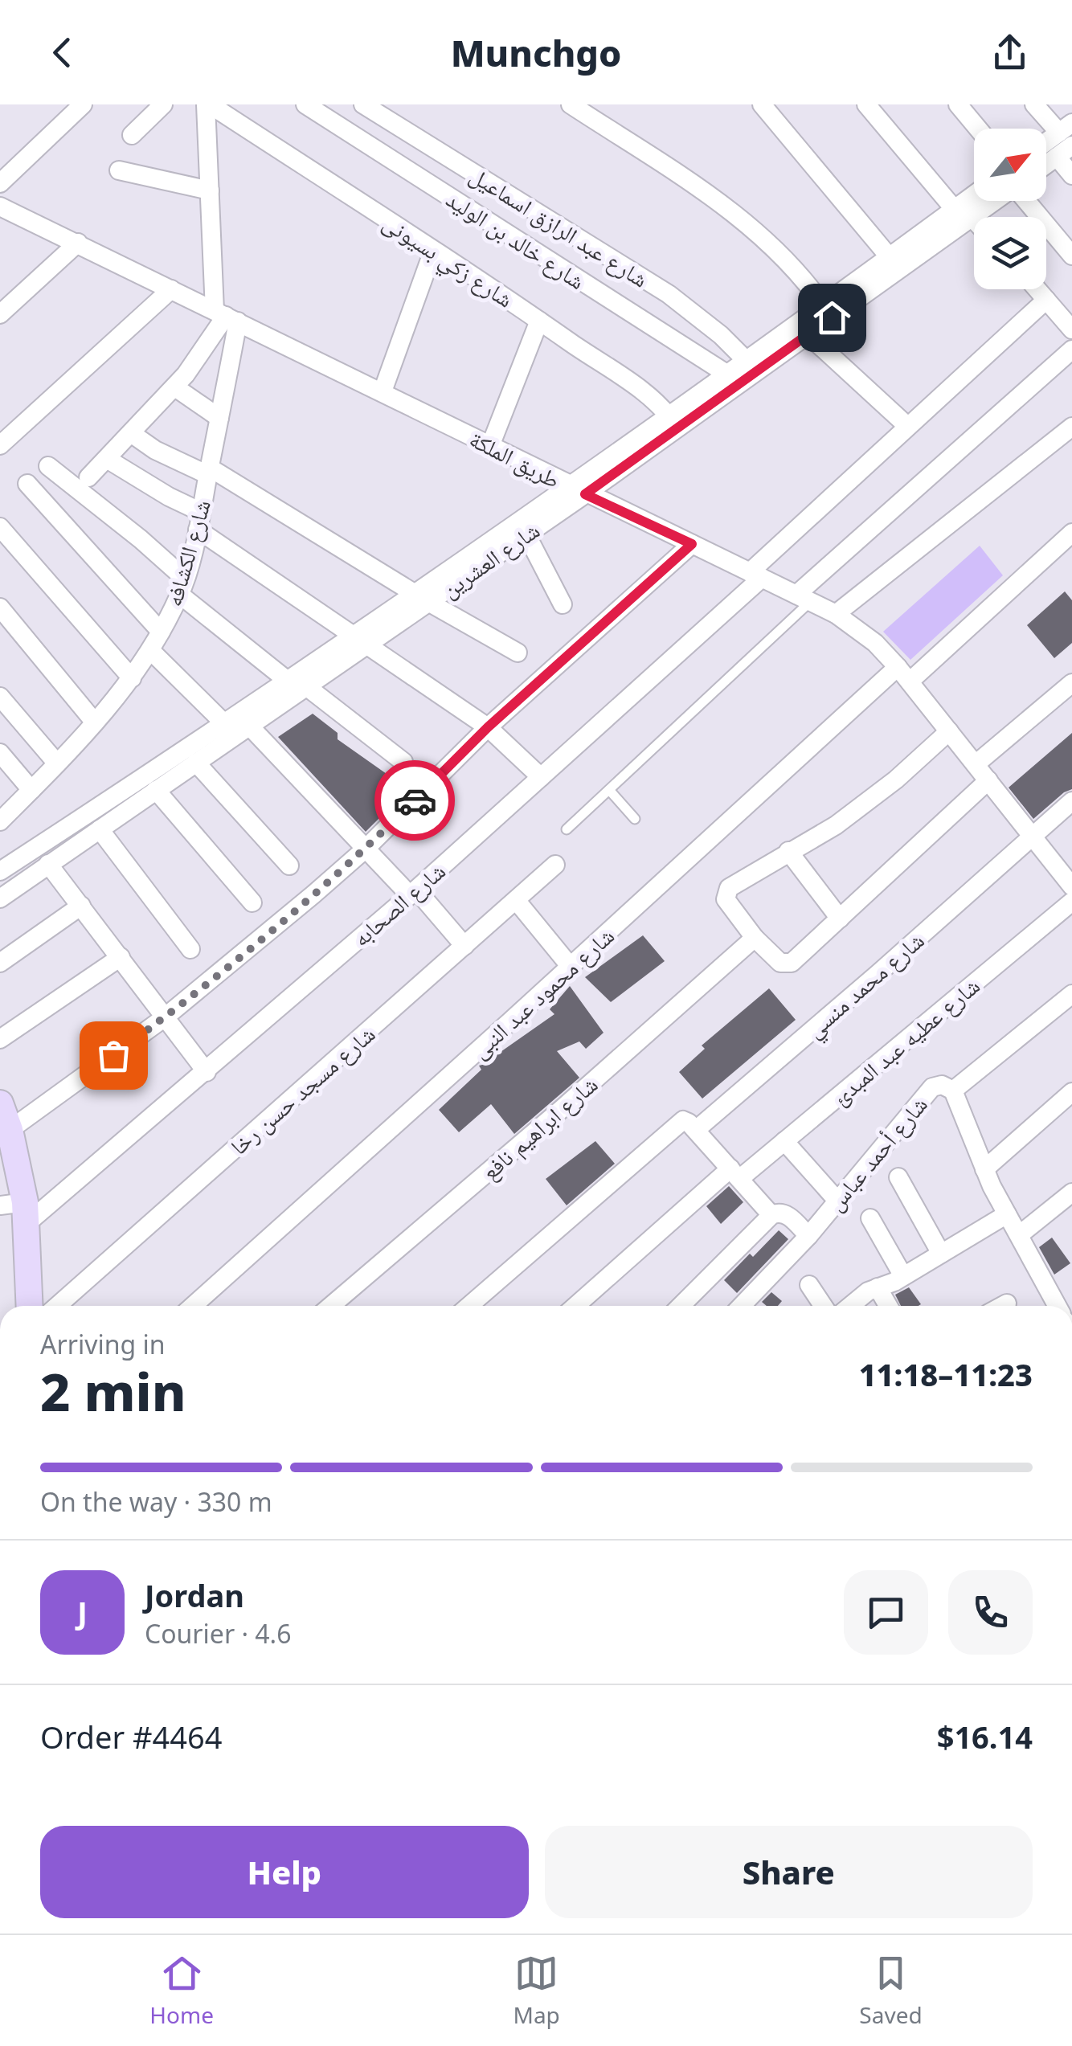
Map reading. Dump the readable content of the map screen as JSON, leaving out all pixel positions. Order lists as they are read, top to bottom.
{
  "streets": {
    "street": [
      "شارع عبد الرازق اسماعيل",
      "شارع خالد بن الوليد",
      "شارع زكي بسيونى",
      "طريق الملكة",
      "شارع الكشافه",
      "شارع العشرين",
      "شارع الصحابه",
      "شارع محمد منسي",
      "شارع محمود عبد النبى",
      "شارع عطيه عبد المبدئ",
      "شارع مسجد حسن رخا",
      "شارع ابراهيم نافع",
      "شارع أحمد عباس"
    ]
  },
  "crossings": [
    ["شارع عبد الرازق اسماعيل", "شارع العشرين"],
    ["شارع خالد بن الوليد", "شارع العشرين"],
    ["شارع زكي بسيونى", "شارع الكشافه"],
    ["شارع زكي بسيونى", "شارع العشرين"],
    ["طريق الملكة", "شارع الكشافه"],
    ["طريق الملكة", "شارع العشرين"],
    ["طريق الملكة", "شارع الصحابه"],
    ["طريق الملكة", "شارع محمد منسي"],
    ["طريق الملكة", "شارع محمود عبد النبى"]
  ],
  "north": "top right",
  "page": {
    "header": "Munchgo",
    "heading": ["2 min", "Arriving in", "11:18–11:23"],
    "panel": [
      "Jordan",
      "Courier · 4.6",
      "Order #4464",
      "$16.14"
    ],
    "bar": "On the way · 330 m",
    "round": "J",
    "buttons": ["Help", "Share"],
    "tabs": ["Home", "Map", "Saved"]
  }
}
